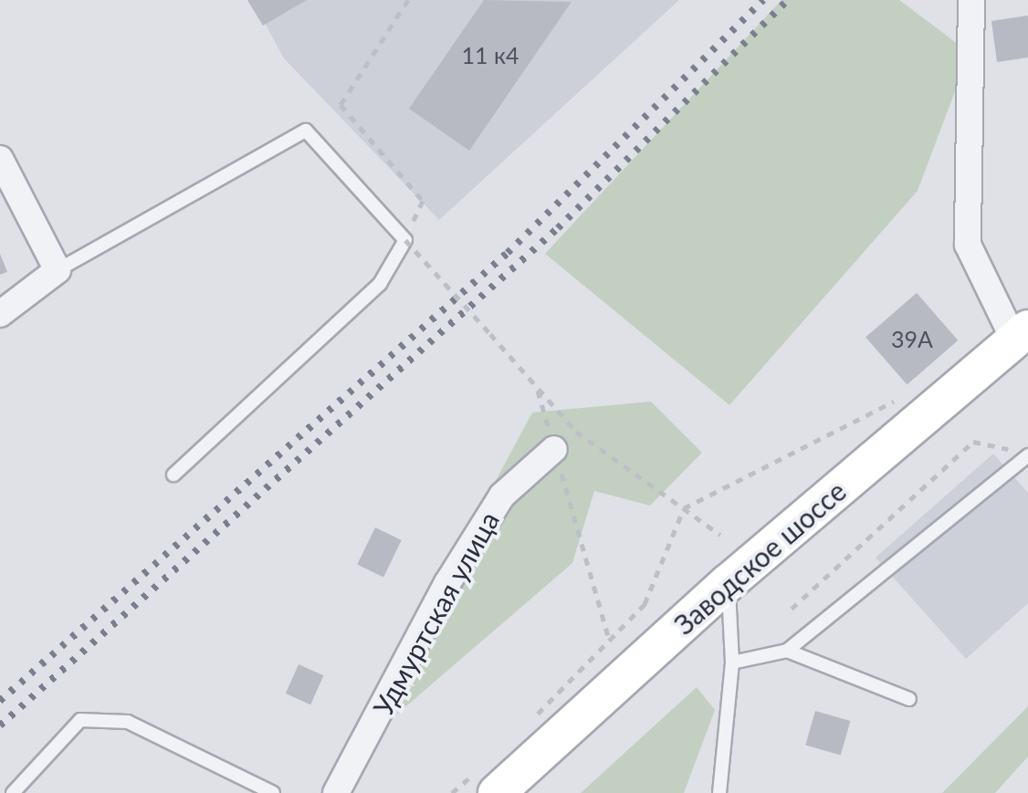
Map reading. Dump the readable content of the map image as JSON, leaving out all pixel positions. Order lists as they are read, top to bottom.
{
  "streets": {
    "main road": ["Заводское шоссе"],
    "street": ["Удмуртская улица"]
  },
  "house_numbers": ["11 к4", "39А"]
}
